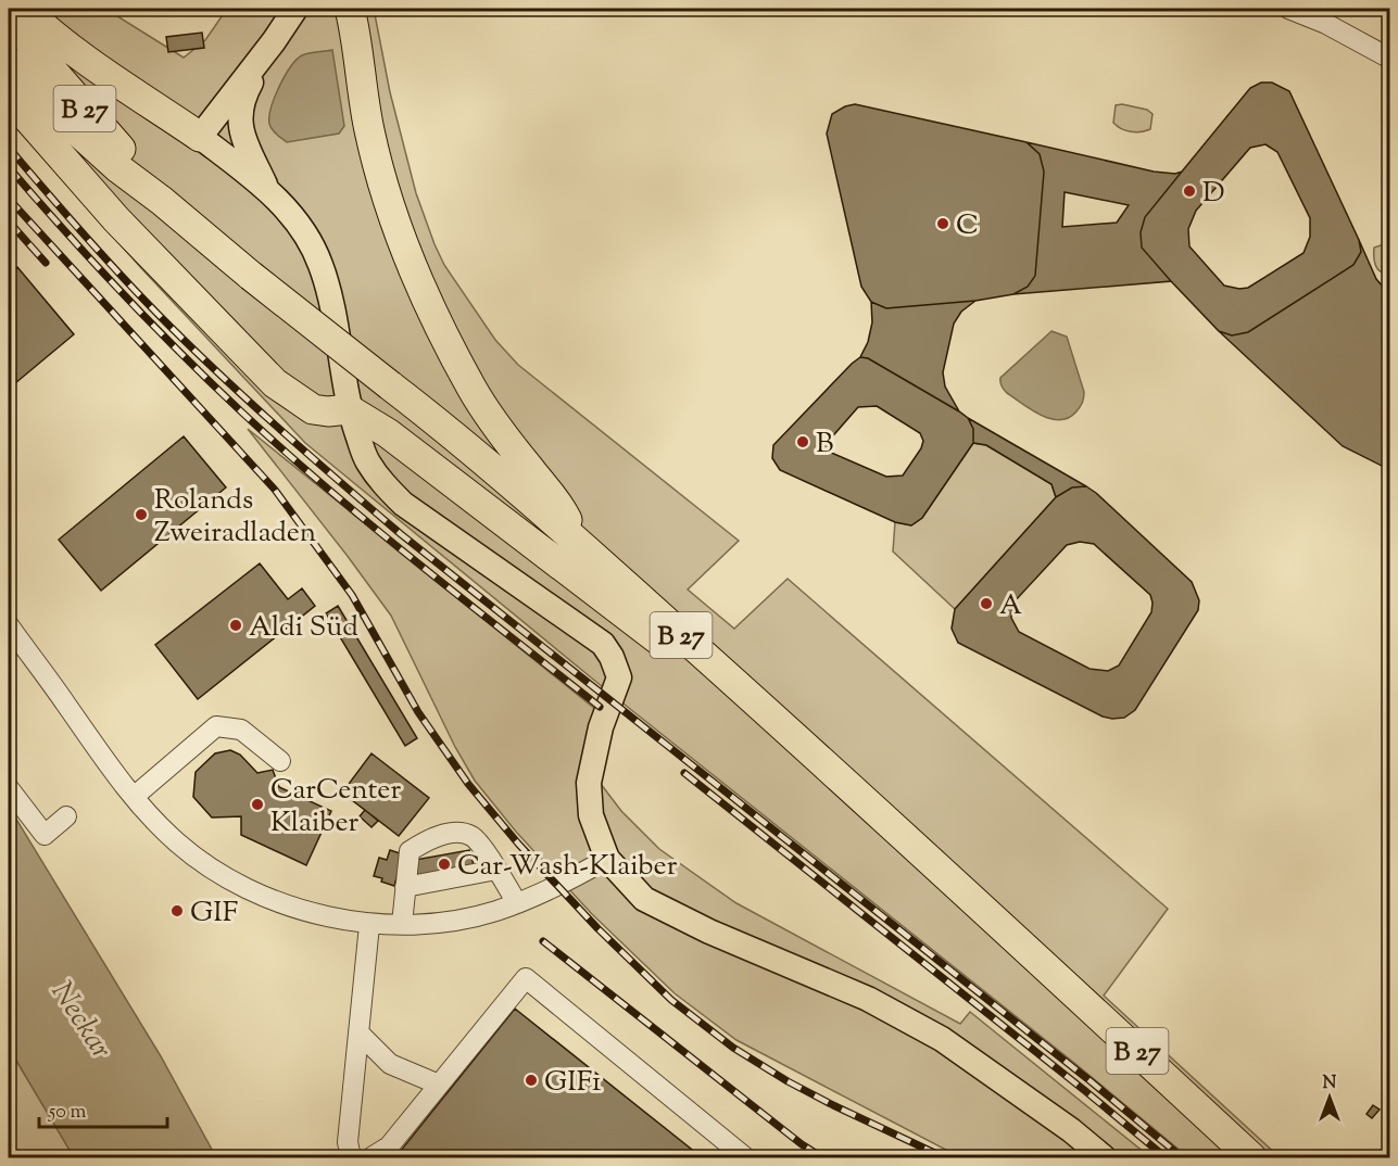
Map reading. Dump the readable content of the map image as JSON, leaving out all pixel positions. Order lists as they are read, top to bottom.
{
  "streets": {
    "highway": ["B 27"]
  },
  "water": ["Neckar"],
  "places": [
    "D",
    "C",
    "B",
    "Rolands Zweiradladen",
    "A",
    "Aldi Süd",
    "CarCenter Klaiber",
    "Car-Wash-Klaiber",
    "GIF",
    "GIF1"
  ],
  "scale_bar": "50 m",
  "north": "top"
}
